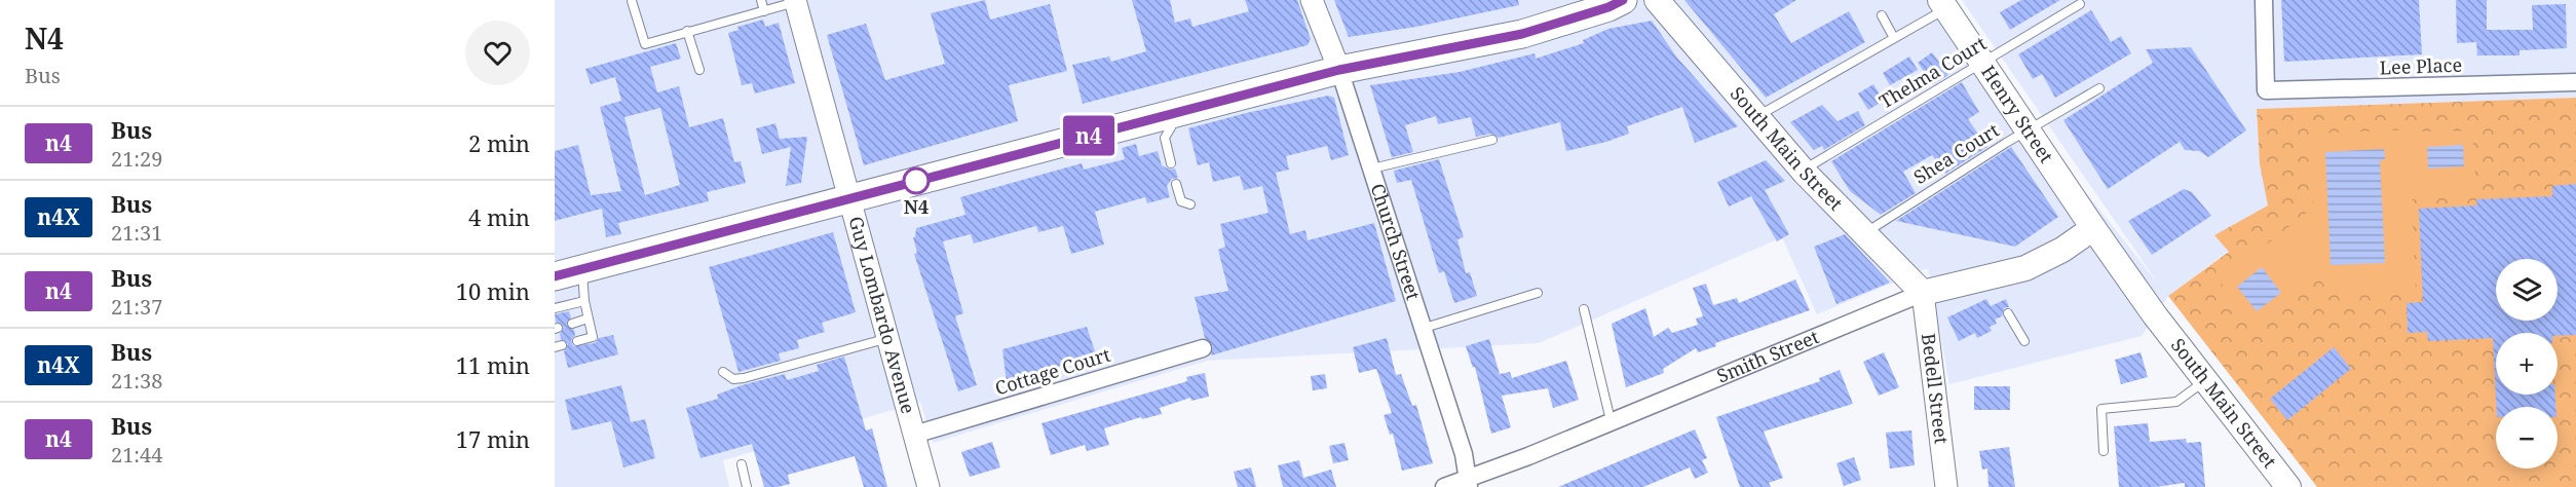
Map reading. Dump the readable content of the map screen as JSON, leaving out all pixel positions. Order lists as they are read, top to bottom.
{
  "streets": {
    "main road": ["Henry Street", "South Main Street", "Smith Street"],
    "street": [
      "Lee Place",
      "Church Street",
      "Guy Lombardo Avenue",
      "Cottage Court",
      "Bedell Street"
    ],
    "lane": ["Thelma Court", "Shea Court"]
  },
  "crossings": [
    ["Thelma Court", "Henry Street"],
    ["Thelma Court", "South Main Street"],
    ["Henry Street", "South Main Street"],
    ["Henry Street", "Shea Court"],
    ["Henry Street", "Smith Street"],
    ["South Main Street", "Shea Court"],
    ["South Main Street", "Smith Street"],
    ["South Main Street", "Bedell Street"],
    ["Church Street", "Smith Street"],
    ["Guy Lombardo Avenue", "Cottage Court"],
    ["Smith Street", "Bedell Street"]
  ],
  "places": ["N4"],
  "lines": ["bus line n4"],
  "page": {
    "heading": ["N4", "Bus"],
    "on_map": "n4",
    "list": [
      {
        "mark": "n4",
        "name": "Bus",
        "note": "21:29",
        "value": "2 min"
      },
      {
        "mark": "n4X",
        "name": "Bus",
        "note": "21:31",
        "value": "4 min"
      },
      {
        "mark": "n4",
        "name": "Bus",
        "note": "21:37",
        "value": "10 min"
      },
      {
        "mark": "n4X",
        "name": "Bus",
        "note": "21:38",
        "value": "11 min"
      },
      {
        "mark": "n4",
        "name": "Bus",
        "note": "21:44",
        "value": "17 min"
      }
    ],
    "map_buttons": ["+", "−"]
  }
}
